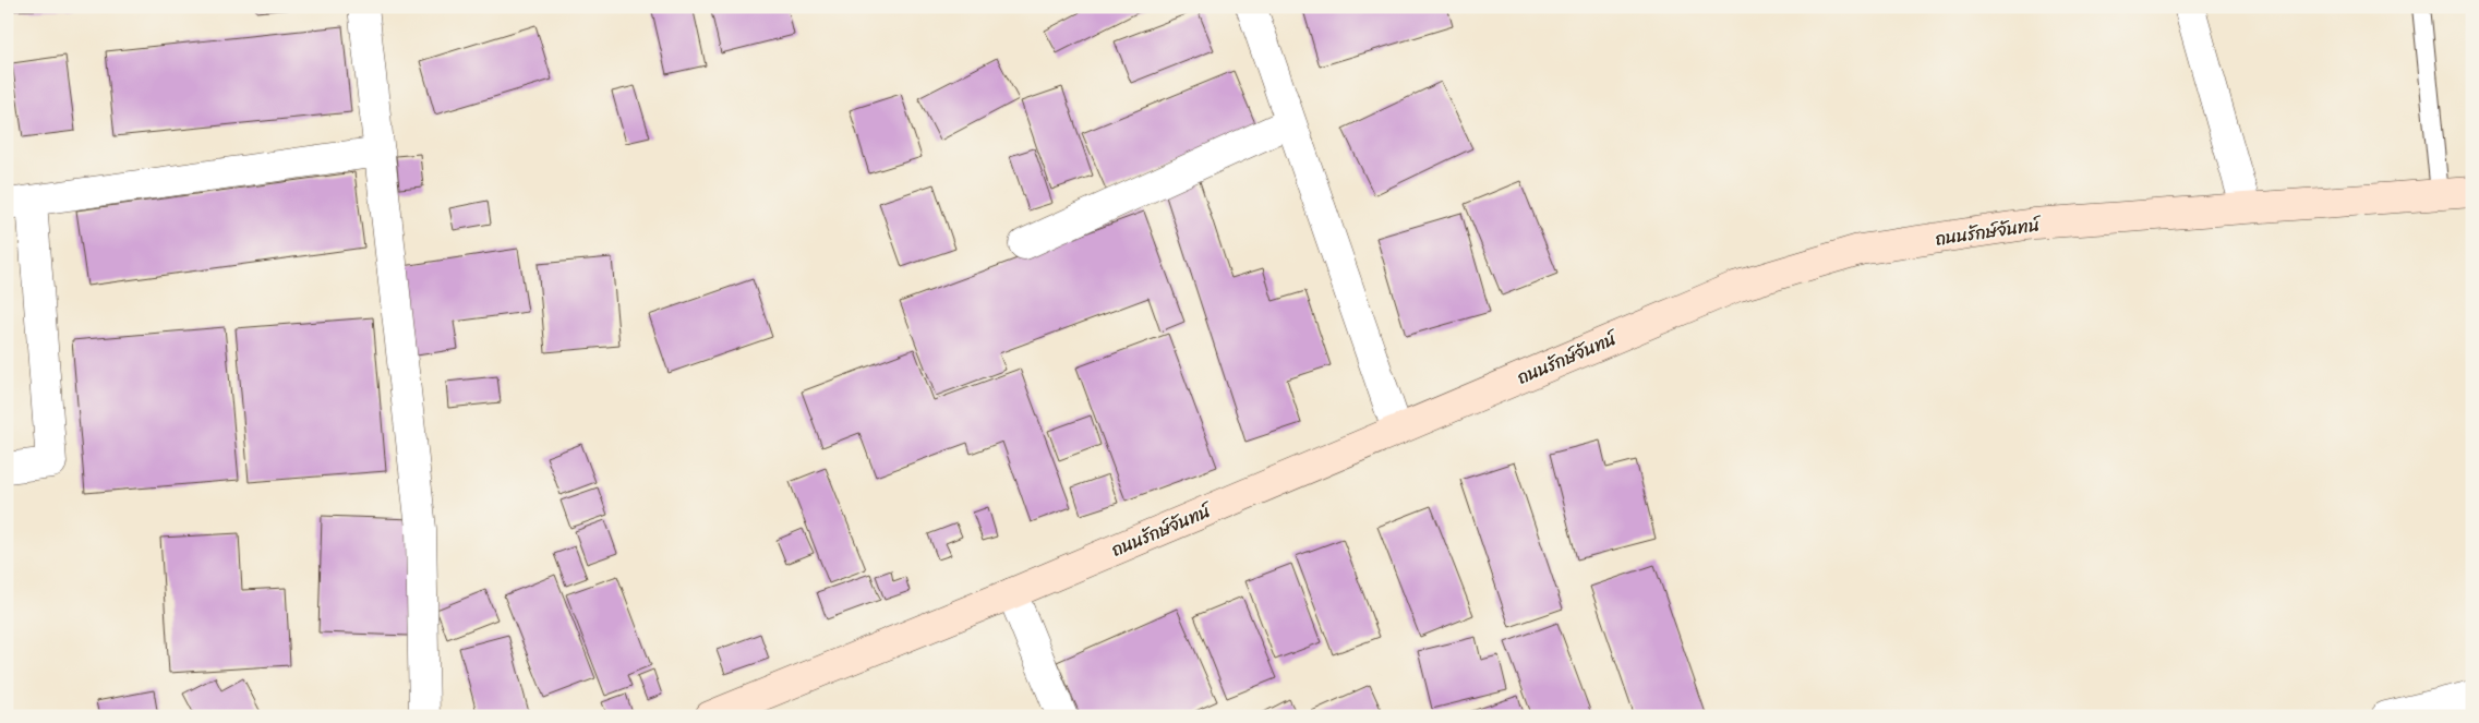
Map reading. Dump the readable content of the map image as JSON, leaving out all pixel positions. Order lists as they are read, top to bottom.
{
  "streets": {
    "main road": ["ถนนรักษ์จันทน์"]
  }
}
